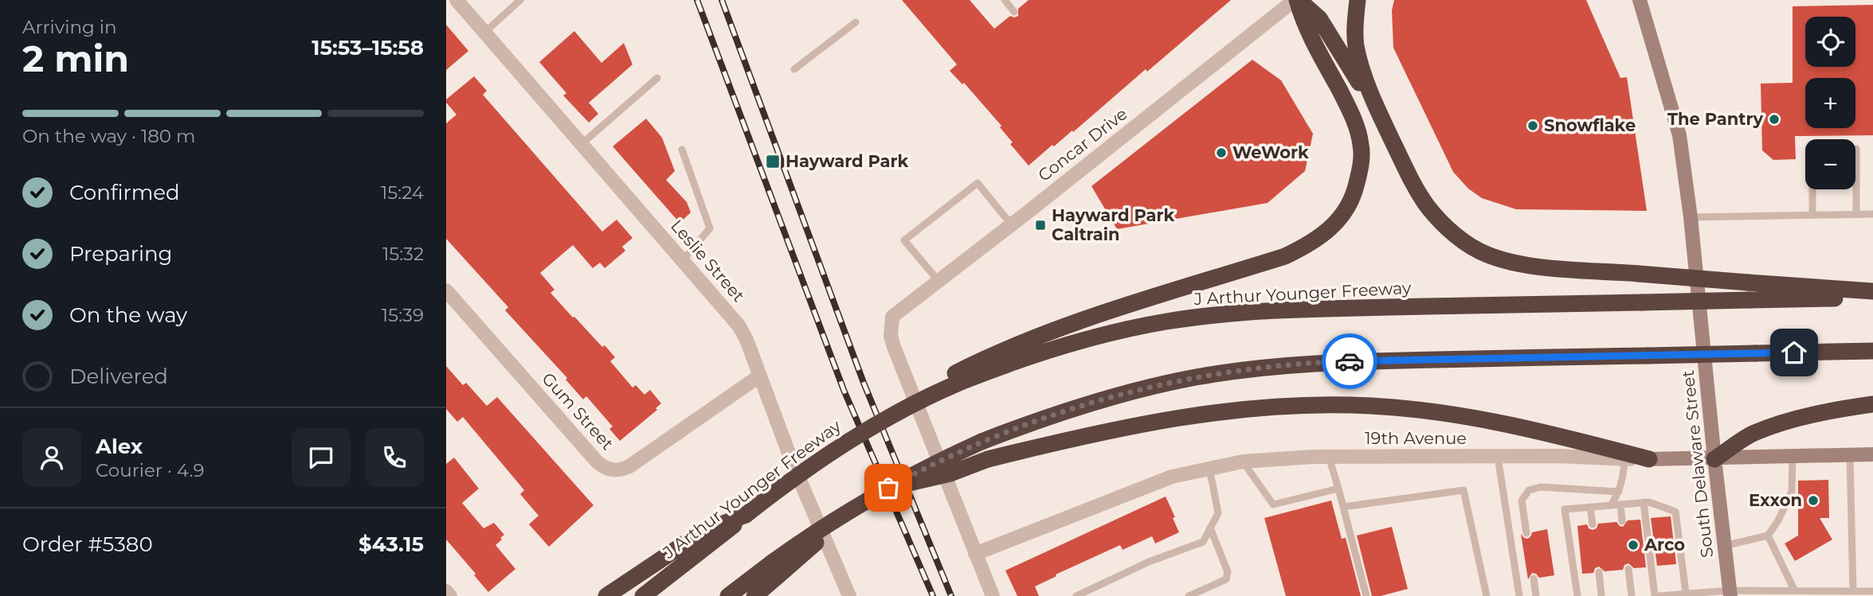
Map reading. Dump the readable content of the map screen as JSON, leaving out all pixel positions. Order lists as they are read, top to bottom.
{
  "streets": {
    "highway": ["J Arthur Younger Freeway"],
    "main road": ["South Delaware Street"],
    "street": [
      "Concar Drive",
      "Leslie Street",
      "Gum Street",
      "19th Avenue"
    ]
  },
  "crossings": [
    ["Concar Drive", "19th Avenue"],
    ["Leslie Street", "Gum Street"]
  ],
  "places": {
    "other": [
      "The Pantry",
      "Snowflake",
      "WeWork",
      "Exxon",
      "Arco"
    ],
    "transit": ["Hayward Park", "Hayward Park Caltrain"]
  },
  "page": {
    "heading": ["2 min", "Arriving in", "15:53–15:58"],
    "panel": [
      "Alex",
      "Courier · 4.9",
      "Order #5380",
      "$43.15"
    ],
    "map_buttons": ["+", "−"],
    "bar": "On the way · 180 m",
    "list": [
      ["Confirmed", "15:24"],
      ["Preparing", "15:32"],
      ["On the way", "15:39"],
      "Delivered"
    ]
  }
}
